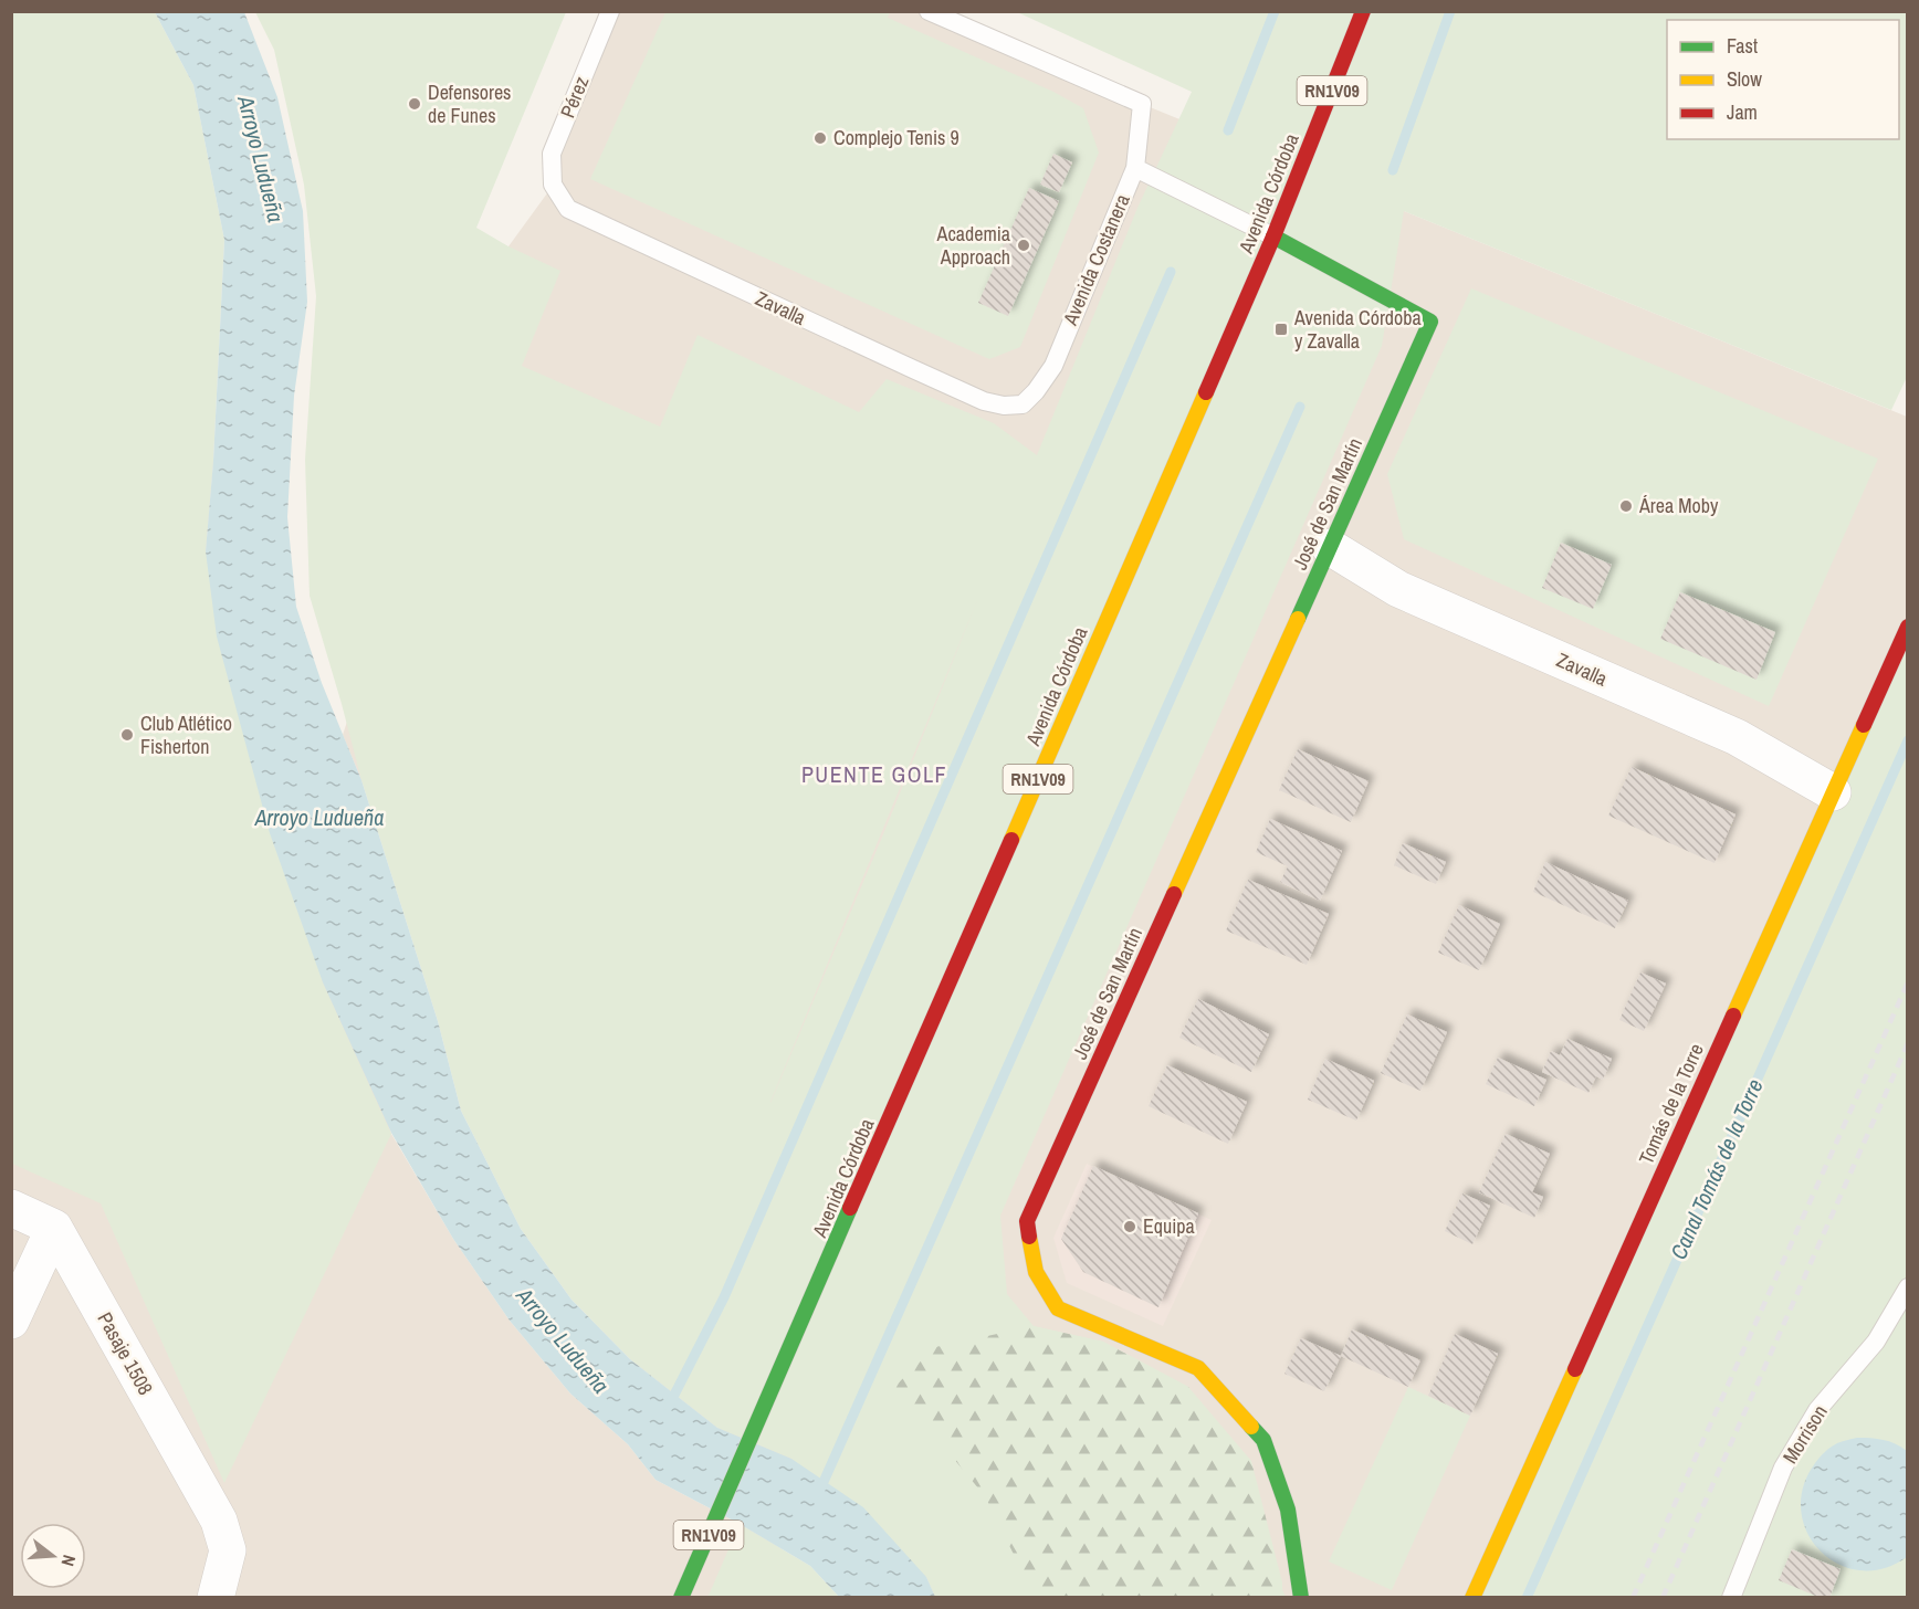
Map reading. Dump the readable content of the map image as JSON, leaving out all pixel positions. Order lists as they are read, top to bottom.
{
  "streets": {
    "street": [
      "RN1V09",
      "Avenida Córdoba",
      "Zavalla",
      "José de San Martín",
      "Tomás de la Torre",
      "Pasaje 1508"
    ],
    "lane": ["Pérez", "Avenida Costanera", "Morrison"]
  },
  "crossings": [
    ["Pérez", "Zavalla"],
    ["Avenida Córdoba", "José de San Martín"],
    ["Avenida Costanera", "Zavalla"],
    ["Zavalla", "José de San Martín"],
    ["Zavalla", "Tomás de la Torre"]
  ],
  "districts": ["PUENTE GOLF"],
  "water": ["Arroyo Ludueña", "Canal Tomás de la Torre"],
  "places": {
    "other": [
      "Defensores de Funes",
      "Complejo Tenis 9",
      "Academia Approach",
      "Área Moby",
      "Club Atlético Fisherton",
      "Equipa"
    ],
    "transit": ["Avenida Córdoba y Zavalla"]
  },
  "legend": ["Fast", "Slow", "Jam"],
  "north": "right"
}
